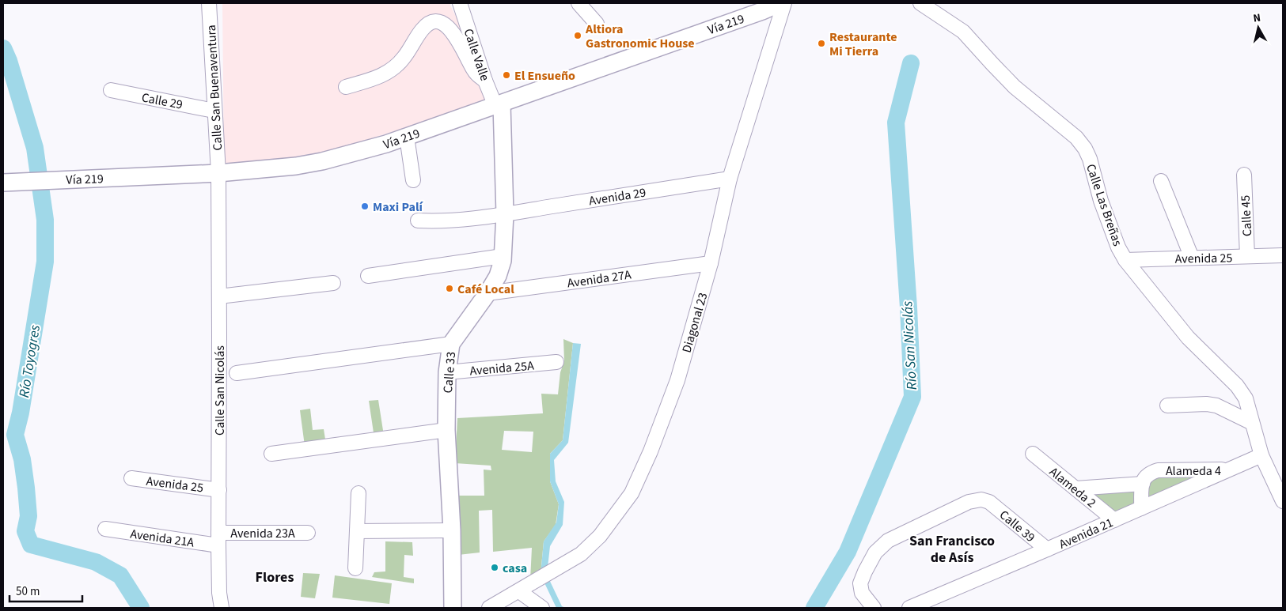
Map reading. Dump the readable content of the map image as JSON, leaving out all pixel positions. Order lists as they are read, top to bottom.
{
  "streets": {
    "main road": ["Vía 219", "Calle 33"],
    "street": [
      "Calle Valle",
      "Calle San Buenaventura",
      "Calle 29",
      "Avenida 29",
      "Calle Las Breñas",
      "Calle 45",
      "Avenida 25",
      "Avenida 27A",
      "Diagonal 23",
      "Avenida 25A",
      "Calle San Nicolás",
      "Alameda 4",
      "Alameda 2",
      "Calle 39",
      "Avenida 23A",
      "Avenida 21",
      "Avenida 21A"
    ]
  },
  "crossings": [
    ["Vía 219", "Calle Valle"],
    ["Vía 219", "Calle San Buenaventura"],
    ["Vía 219", "Calle 33"],
    ["Vía 219", "Calle San Nicolás"],
    ["Calle Valle", "Calle 33"],
    ["Calle San Buenaventura", "Calle 29"],
    ["Calle San Buenaventura", "Calle San Nicolás"],
    ["Avenida 29", "Diagonal 23"],
    ["Avenida 29", "Calle 33"],
    ["Calle Las Breñas", "Avenida 25"],
    ["Calle Las Breñas", "Avenida 21"],
    ["Calle 45", "Avenida 25"],
    ["Avenida 25", "Calle San Nicolás"],
    ["Avenida 27A", "Diagonal 23"],
    ["Avenida 27A", "Calle 33"],
    ["Avenida 25A", "Calle 33"],
    ["Calle San Nicolás", "Avenida 23A"],
    ["Calle San Nicolás", "Avenida 21A"],
    ["Alameda 4", "Avenida 21"],
    ["Alameda 2", "Avenida 21"],
    ["Calle 39", "Avenida 21"],
    ["Avenida 23A", "Avenida 21A"]
  ],
  "districts": ["San Francisco de Asís", "Flores"],
  "water": ["Río San Nicolás", "Río Toyogres"],
  "places": [
    "Altiora Gastronomic House",
    "Restaurante Mi Tierra",
    "El Ensueño",
    "Maxi Palí",
    "Café Local",
    "casa"
  ],
  "scale_bar": "50 m",
  "north": "top"
}
